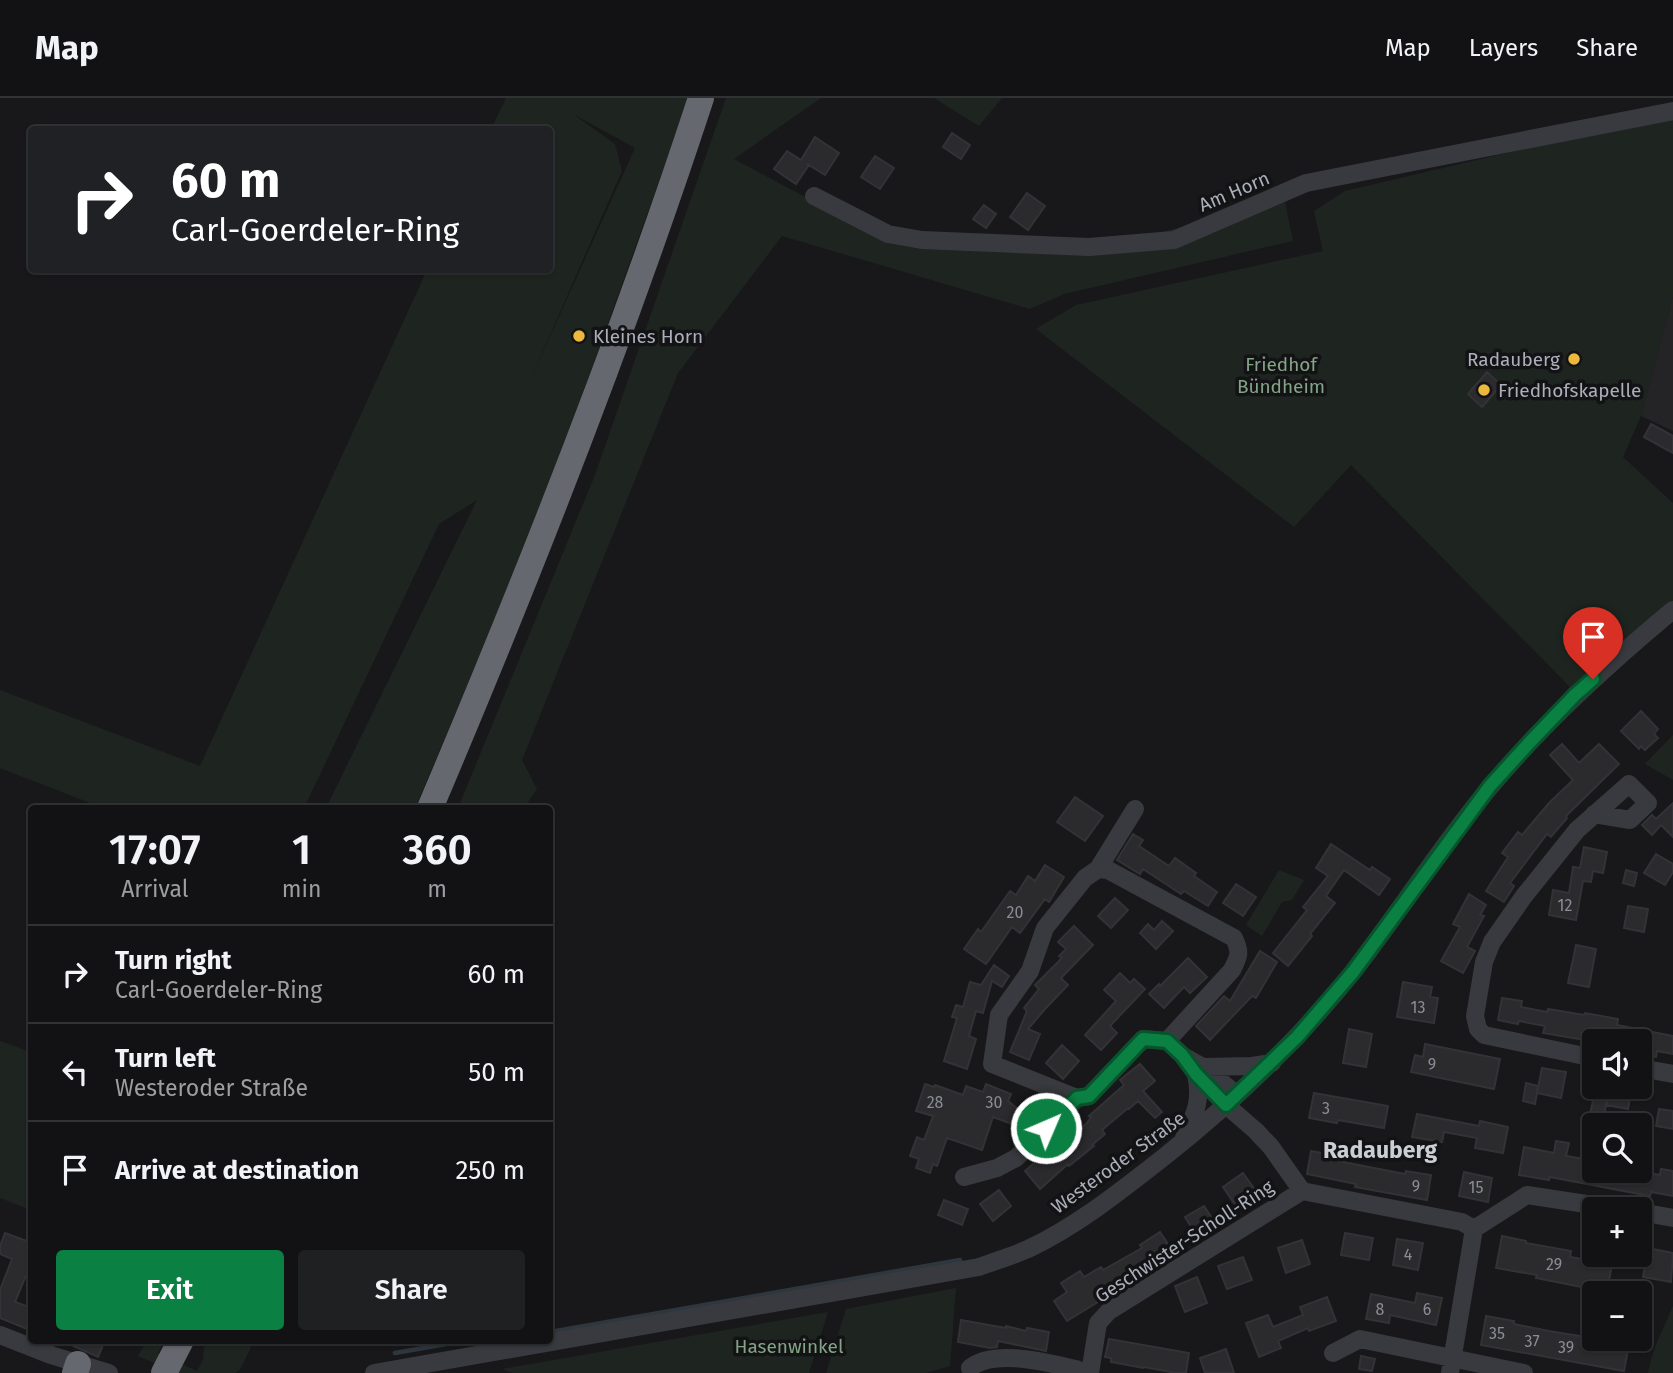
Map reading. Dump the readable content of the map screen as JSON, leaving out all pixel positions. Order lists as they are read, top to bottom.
{
  "streets": {
    "street": ["Am Horn", "Westeroder Straße", "Geschwister-Scholl-Ring"]
  },
  "crossings": [
    ["Westeroder Straße", "Geschwister-Scholl-Ring"]
  ],
  "districts": ["Radauberg"],
  "parks": ["Friedhof Bündheim", "Hasenwinkel"],
  "places": ["Kleines Horn", "Radauberg", "Friedhofskapelle"],
  "house_numbers": [
    "12",
    "20",
    "13",
    "9",
    "28",
    "30",
    "3",
    "9",
    "15",
    "4",
    "29",
    "8",
    "6",
    "35",
    "37",
    "39"
  ],
  "page": {
    "header": "Map",
    "nav": ["Map", "Layers", "Share"],
    "turn": ["60 m", "Carl-Goerdeler-Ring"],
    "eta": [
      "17:07",
      "Arrival",
      "1",
      "min",
      "360",
      "m"
    ],
    "list": [
      {
        "name": "Turn right",
        "note": "Carl-Goerdeler-Ring",
        "value": "60 m"
      },
      {
        "name": "Turn left",
        "note": "Westeroder Straße",
        "value": "50 m"
      },
      {
        "name": "Arrive at destination",
        "value": "250 m"
      }
    ],
    "map_buttons": ["+", "−"],
    "buttons": ["Exit", "Share"]
  }
}
